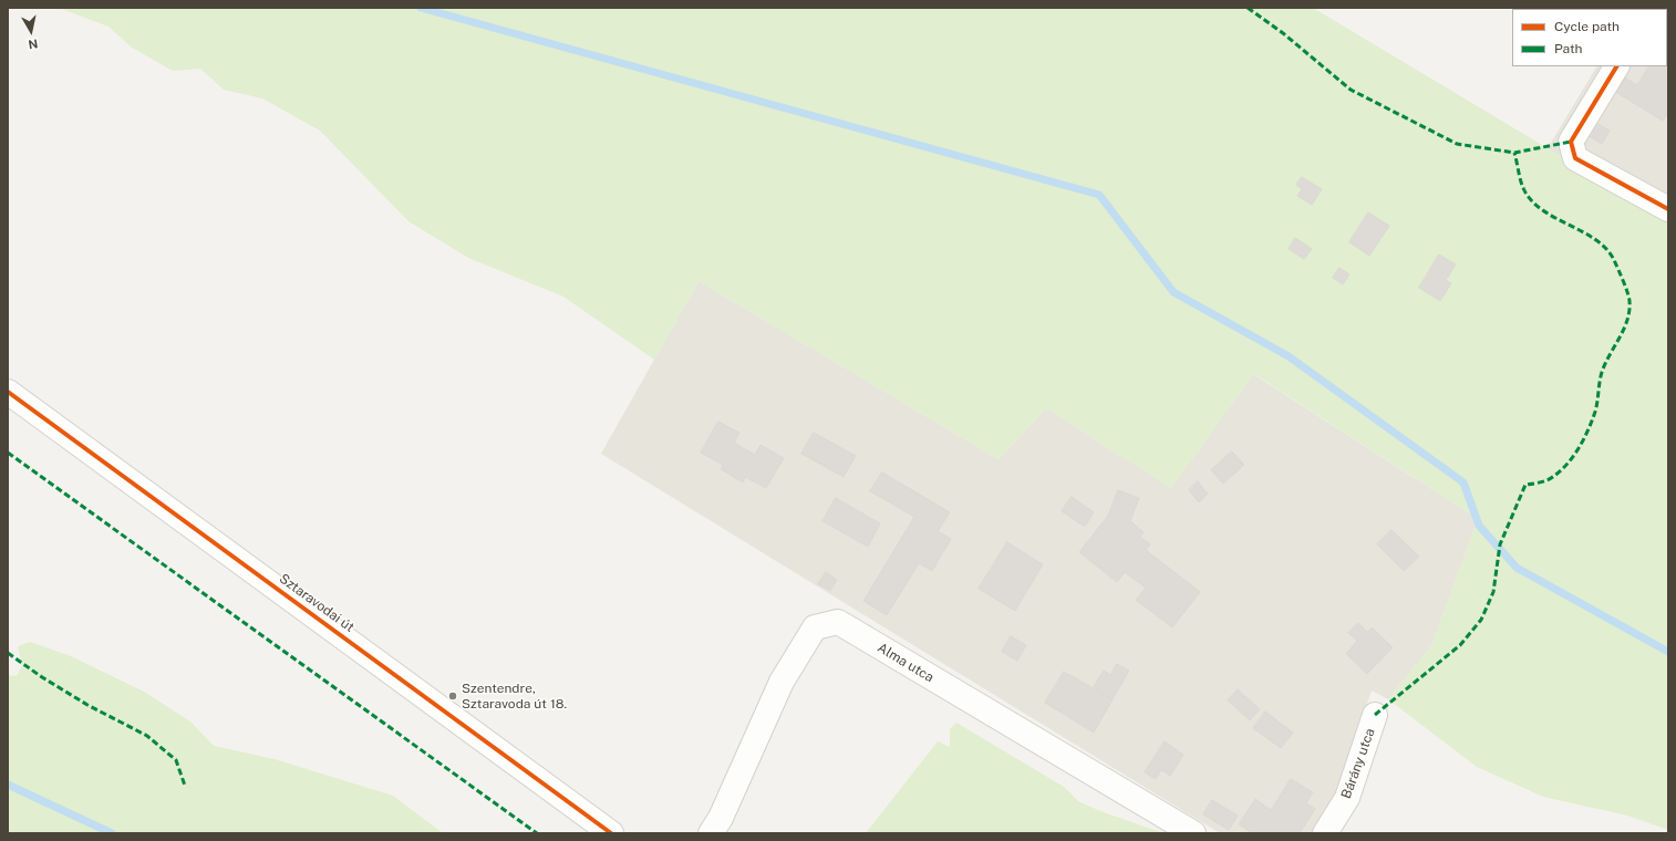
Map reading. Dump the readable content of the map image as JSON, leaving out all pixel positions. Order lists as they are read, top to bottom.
{
  "streets": {
    "street": ["Sztaravodai út", "Alma utca", "Bárány utca"]
  },
  "places": ["Szentendre, Sztaravoda út 18."],
  "legend": ["Cycle path", "Path"],
  "north": "bottom"
}
